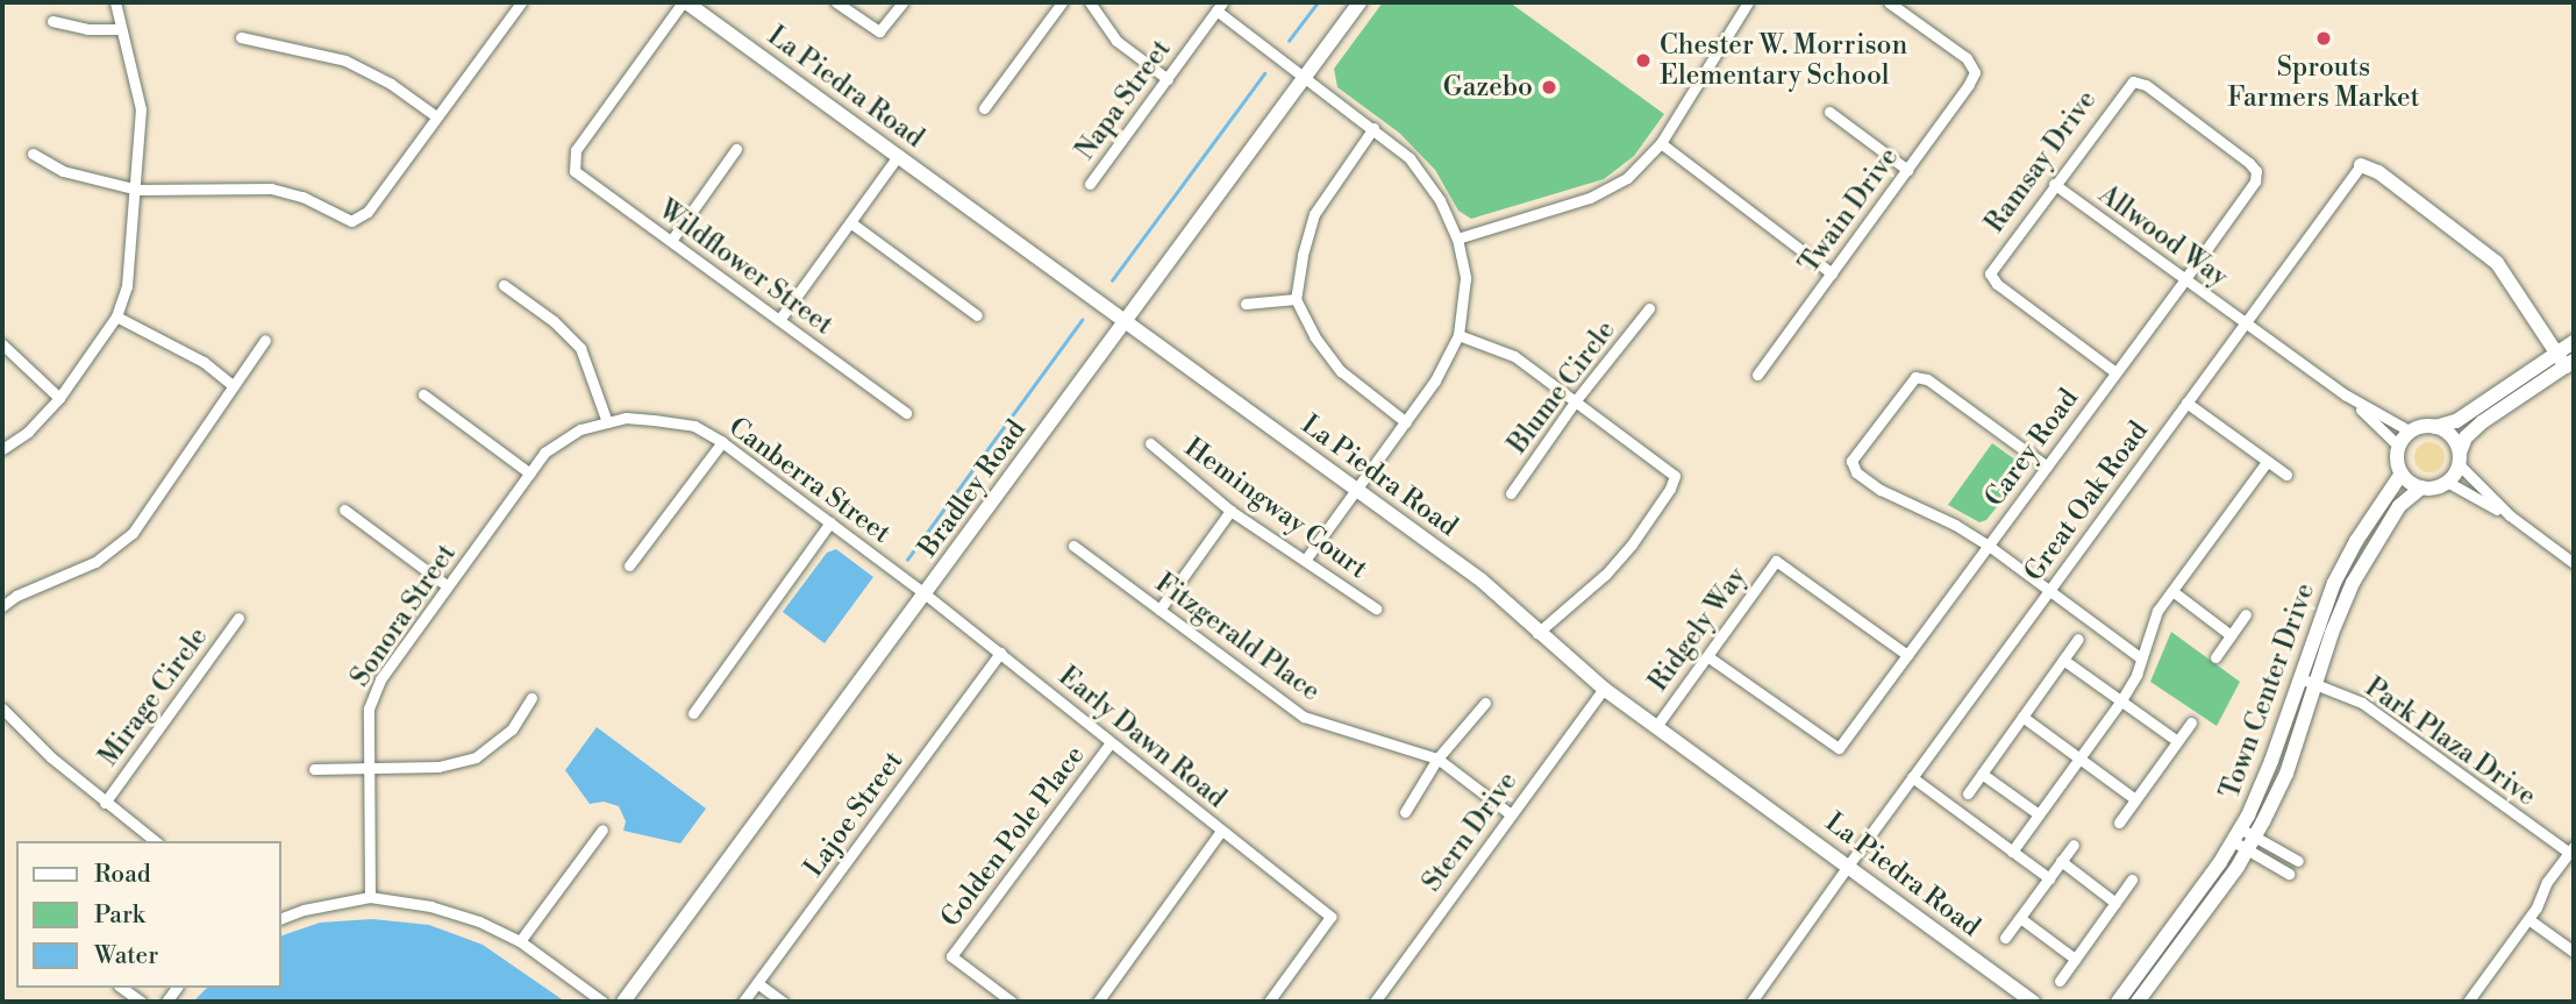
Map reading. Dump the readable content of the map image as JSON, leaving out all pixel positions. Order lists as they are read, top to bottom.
{
  "streets": {
    "street": [
      "La Piedra Road",
      "Napa Street",
      "Ramsay Drive",
      "Twain Drive",
      "Allwood Way",
      "Wildflower Street",
      "Blume Circle",
      "Carey Road",
      "Canberra Street",
      "Bradley Road",
      "Great Oak Road",
      "Hemingway Court",
      "Sonora Street",
      "Ridgely Way",
      "Fitzgerald Place",
      "Town Center Drive",
      "Mirage Circle",
      "Early Dawn Road",
      "Park Plaza Drive",
      "Lajoe Street",
      "Stern Drive",
      "Golden Pole Place"
    ]
  },
  "crossings": [
    ["La Piedra Road", "Wildflower Street"],
    ["La Piedra Road", "Bradley Road"],
    ["La Piedra Road", "Great Oak Road"],
    ["La Piedra Road", "Ridgely Way"],
    ["La Piedra Road", "Stern Drive"],
    ["Ramsay Drive", "Allwood Way"],
    ["Ramsay Drive", "Carey Road"],
    ["Allwood Way", "Carey Road"],
    ["Allwood Way", "Great Oak Road"],
    ["Carey Road", "Ridgely Way"],
    ["Canberra Street", "Bradley Road"],
    ["Canberra Street", "Sonora Street"],
    ["Canberra Street", "Early Dawn Road"],
    ["Bradley Road", "Early Dawn Road"],
    ["Fitzgerald Place", "Stern Drive"],
    ["Town Center Drive", "Park Plaza Drive"],
    ["Early Dawn Road", "Lajoe Street"],
    ["Early Dawn Road", "Golden Pole Place"]
  ],
  "places": ["Sprouts Farmers Market", "Chester W. Morrison Elementary School", "Gazebo"],
  "legend": ["Road", "Park", "Water"]
}
